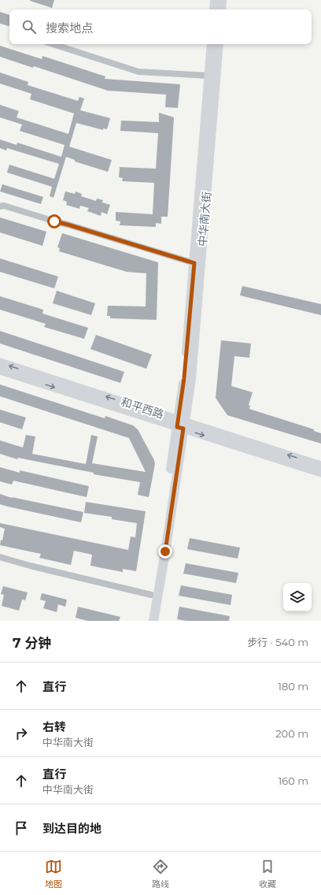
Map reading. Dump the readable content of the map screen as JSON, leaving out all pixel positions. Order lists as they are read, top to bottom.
{
  "streets": {
    "main road": ["中华南大街", "和平西路"]
  },
  "crossings": [
    ["中华南大街", "和平西路"]
  ],
  "page": {
    "search": "搜索地点",
    "heading": ["7 分钟", "步行 · 540 m"],
    "list": [
      ["直行", "180 m"],
      ["右转", "中华南大街", "200 m"],
      ["直行", "中华南大街", "160 m"],
      "到达目的地"
    ],
    "nav": ["地图", "路线", "收藏"]
  }
}
